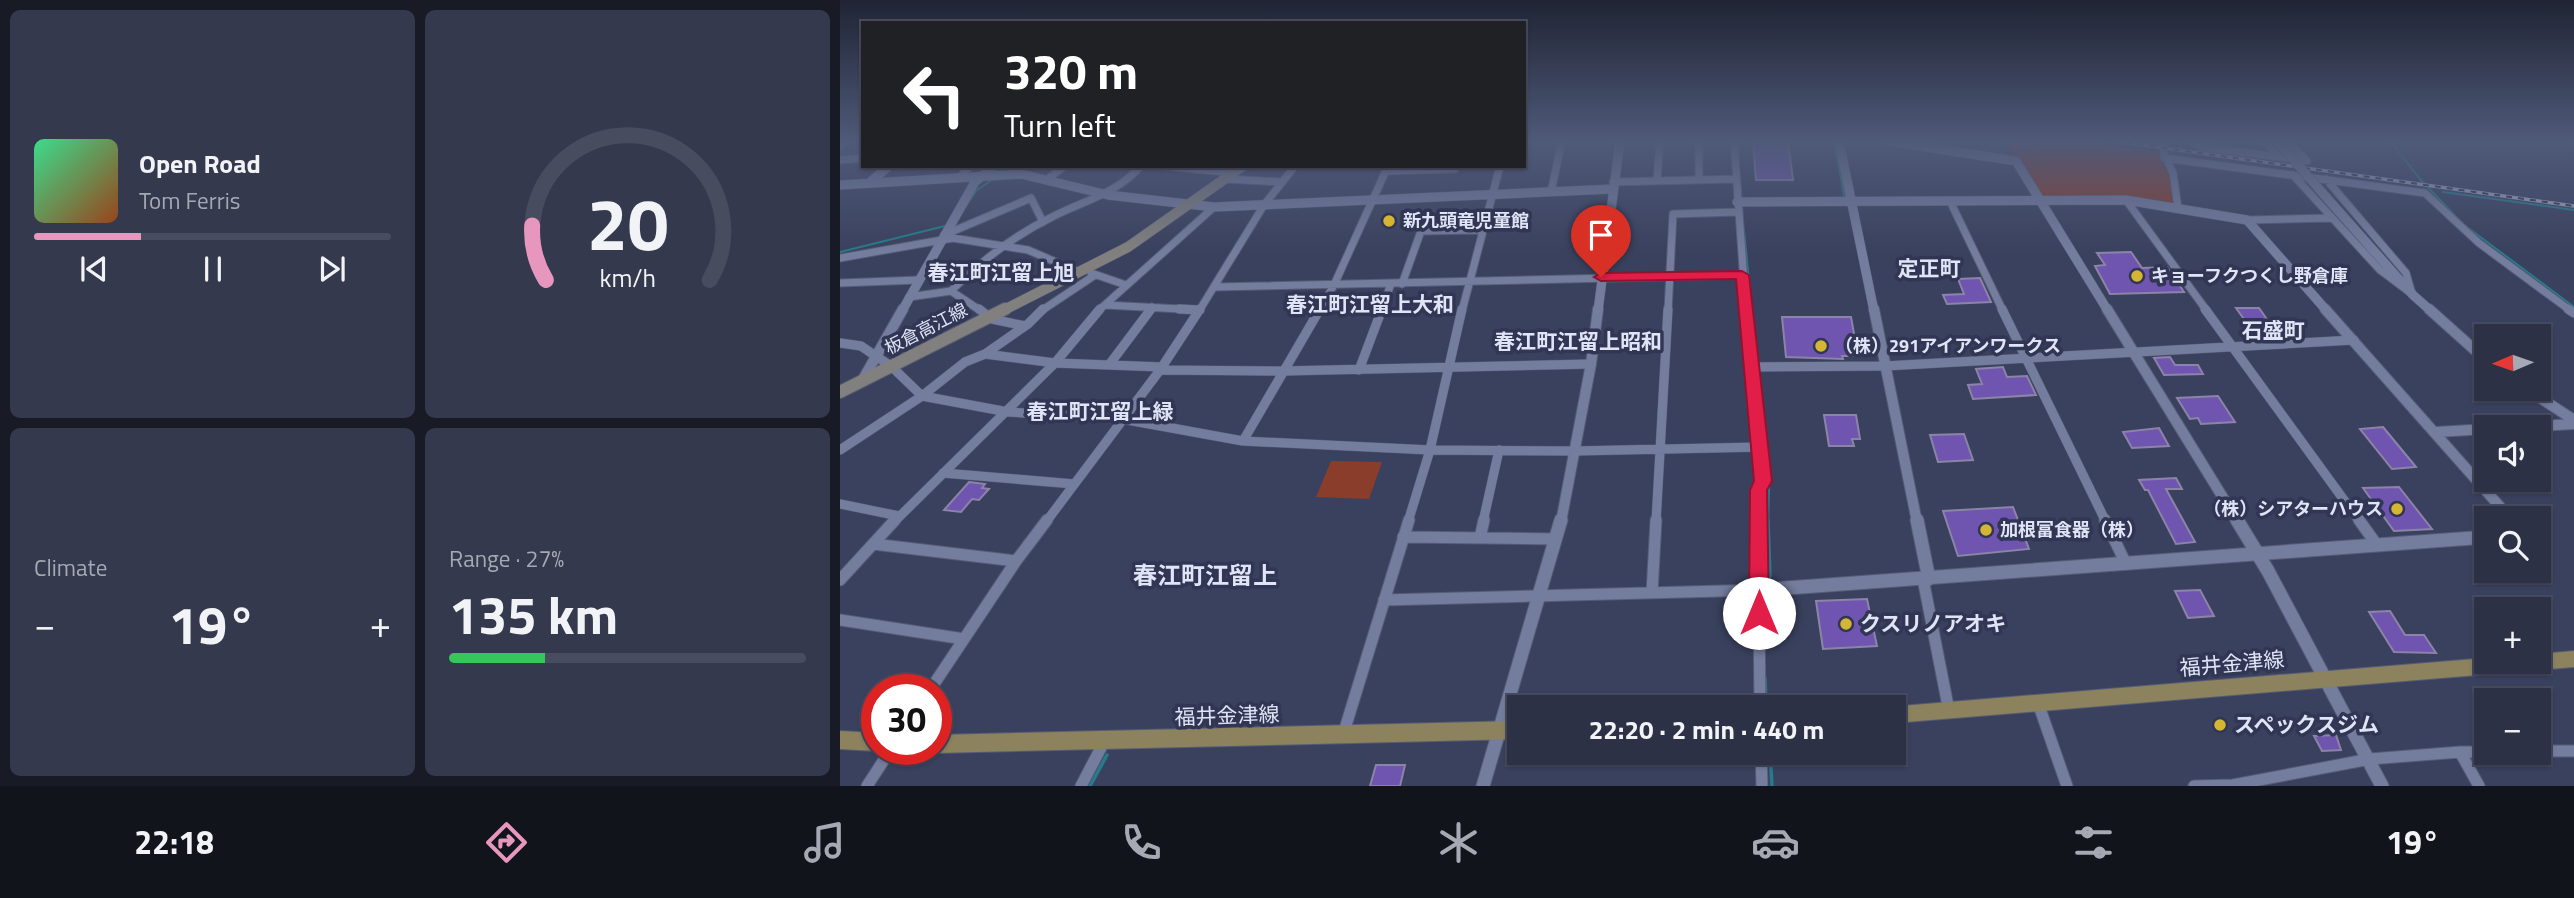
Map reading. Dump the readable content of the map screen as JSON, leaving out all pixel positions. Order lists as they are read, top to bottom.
{
  "streets": {
    "main road": ["板倉高江線", "福井金津線"]
  },
  "districts": [
    "定正町",
    "春江町江留上旭",
    "春江町江留上大和",
    "石盛町",
    "春江町江留上昭和",
    "春江町江留上緑",
    "春江町江留上"
  ],
  "places": [
    "新九頭竜児童館",
    "キョーフクつくし野倉庫",
    "（株）291アイアンワークス",
    "（株）シアターハウス",
    "加根富食器（株）",
    "クスリノアオキ",
    "スペックスジム"
  ],
  "north": "left",
  "page": {
    "turn": ["320 m", "Turn left"],
    "song": ["Open Road", "Tom Ferris"],
    "map_buttons": ["+", "−"],
    "tile": [
      "Climate",
      ["Range · 27%", "135 km"]
    ],
    "heat": ["−", "19°", "+"],
    "limit": "30",
    "trip": "22:20 · 2 min · 440 m",
    "tabs": ["22:18", "19°"],
    "gauge": ["20", "km/h"]
  }
}
